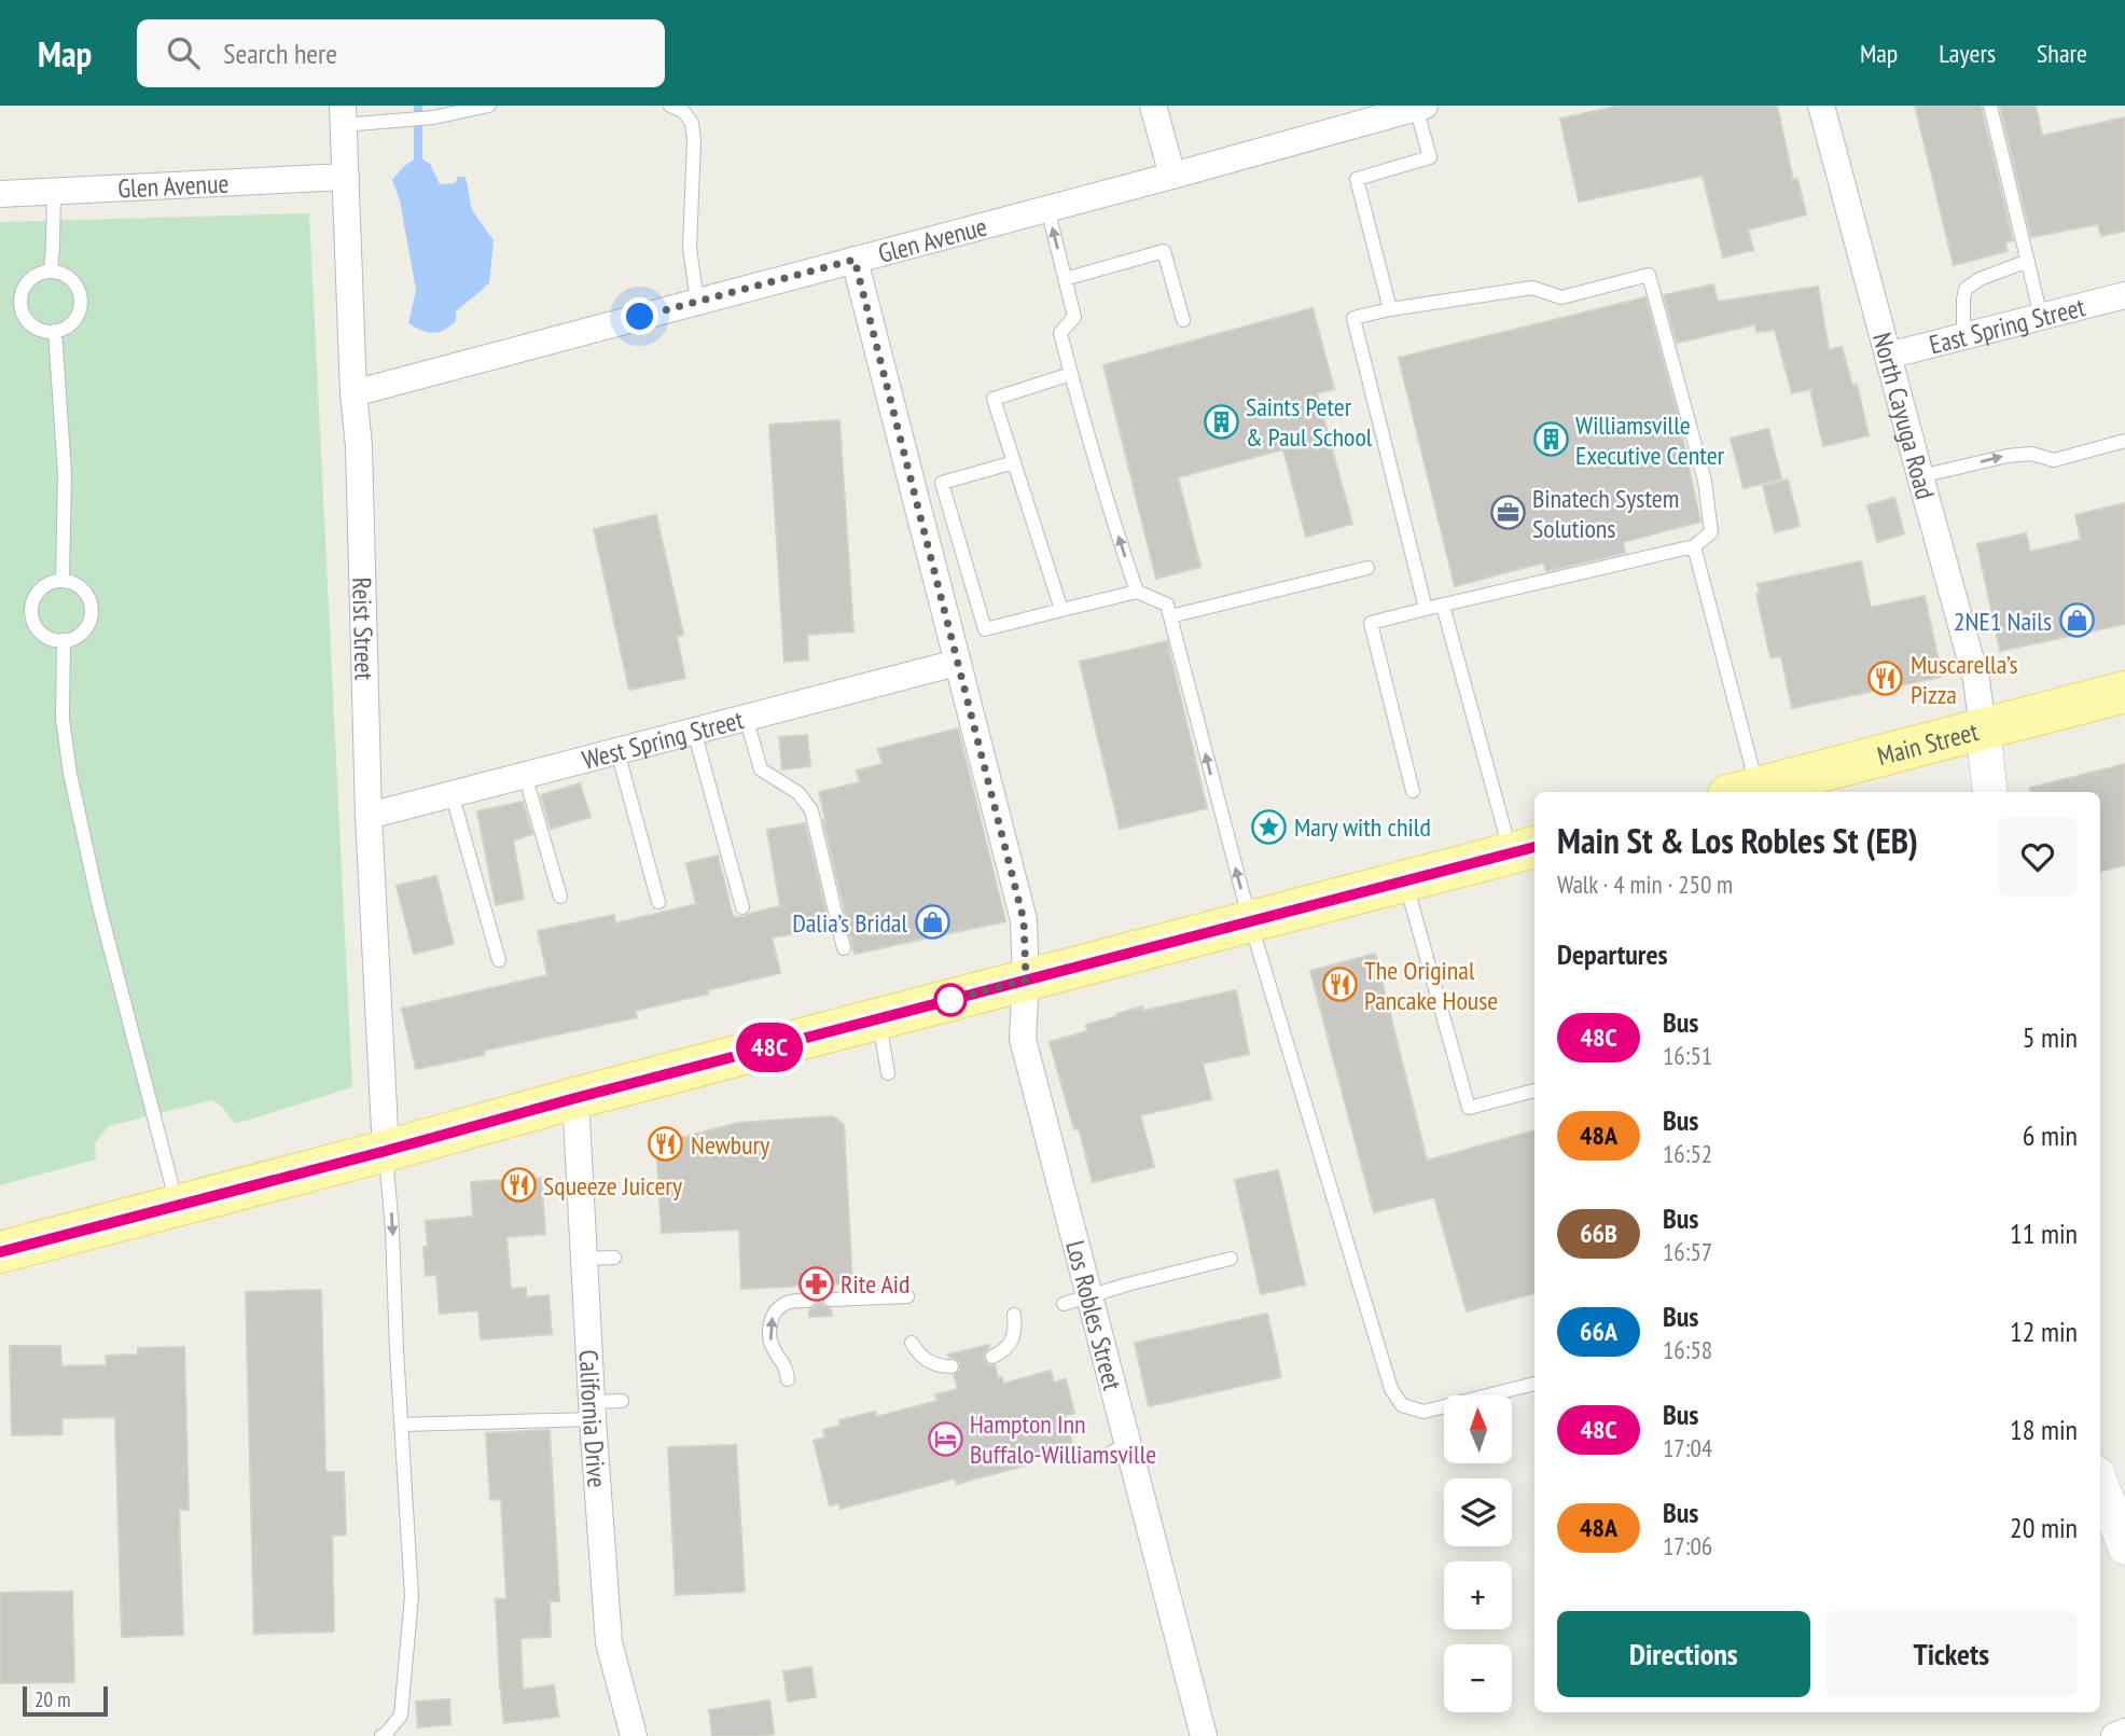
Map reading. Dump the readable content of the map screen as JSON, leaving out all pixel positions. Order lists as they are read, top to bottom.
{
  "streets": {
    "main road": ["Main Street"],
    "street": [
      "Glen Avenue",
      "East Spring Street",
      "North Cayuga Road",
      "Reist Street",
      "West Spring Street",
      "Los Robles Street",
      "California Drive"
    ]
  },
  "crossings": [
    ["Glen Avenue", "Reist Street"],
    ["Glen Avenue", "Los Robles Street"],
    ["East Spring Street", "North Cayuga Road"],
    ["North Cayuga Road", "Main Street"],
    ["Reist Street", "West Spring Street"],
    ["West Spring Street", "Los Robles Street"]
  ],
  "places": {
    "building": ["Saints Peter & Paul School", "Williamsville Executive Center"],
    "office": ["Binatech System Solutions"],
    "shop": ["2NE1 Nails", "Dalia’s Bridal"],
    "restaurant": [
      "Muscarella’s Pizza",
      "The Original Pancake House",
      "Newbury",
      "Squeeze Juicery"
    ],
    "place": ["Mary with child"],
    "pharmacy": ["Rite Aid"],
    "hotel": ["Hampton Inn Buffalo-Williamsville"]
  },
  "lines": ["bus line 48C"],
  "scale_bar": "20 m",
  "north": "top",
  "page": {
    "header": "Map",
    "search": "Search here",
    "nav": ["Map", "Layers", "Share"],
    "on_map": "48C",
    "heading": [
      ["Main St & Los Robles St (EB)", "Walk · 4 min · 250 m"],
      "Departures"
    ],
    "list": [
      {
        "mark": "48C",
        "name": "Bus",
        "note": "16:51",
        "value": "5 min"
      },
      {
        "mark": "48A",
        "name": "Bus",
        "note": "16:52",
        "value": "6 min"
      },
      {
        "mark": "66B",
        "name": "Bus",
        "note": "16:57",
        "value": "11 min"
      },
      {
        "mark": "66A",
        "name": "Bus",
        "note": "16:58",
        "value": "12 min"
      },
      {
        "mark": "48C",
        "name": "Bus",
        "note": "17:04",
        "value": "18 min"
      },
      {
        "mark": "48A",
        "name": "Bus",
        "note": "17:06",
        "value": "20 min"
      }
    ],
    "map_buttons": ["+", "−"],
    "buttons": ["Directions", "Tickets"],
    "scale": "20 m"
  }
}
